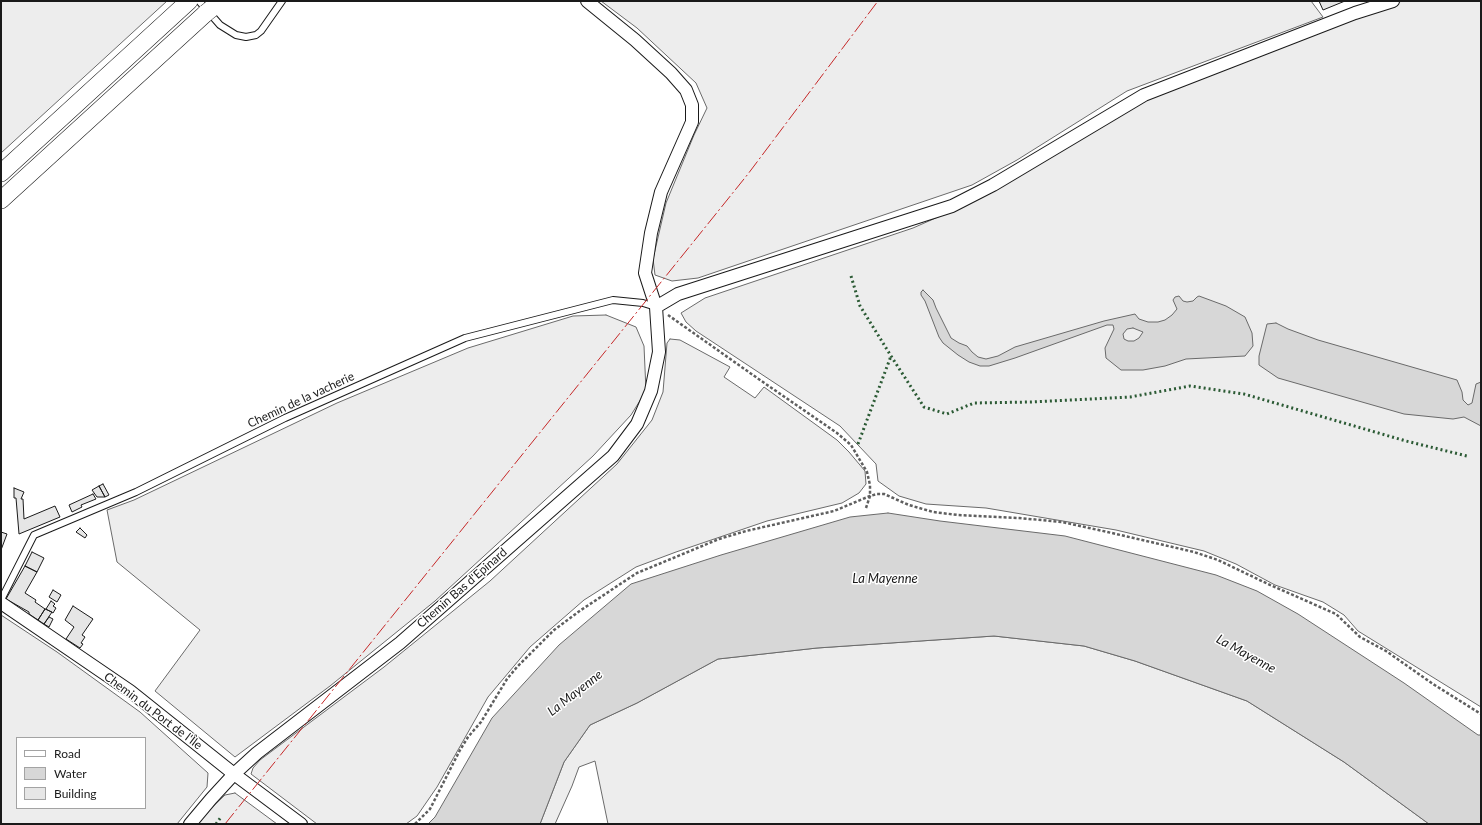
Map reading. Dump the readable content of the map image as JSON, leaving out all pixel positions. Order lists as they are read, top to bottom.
{
  "streets": {
    "street": ["Chemin Bas d'Epinard", "Chemin du Port de l'Île"],
    "lane": ["Chemin de la vacherie"]
  },
  "crossings": [
    ["Chemin de la vacherie", "Chemin Bas d'Epinard"],
    ["Chemin Bas d'Epinard", "Chemin du Port de l'Île"]
  ],
  "water": ["La Mayenne"],
  "legend": ["Road", "Water", "Building"]
}
